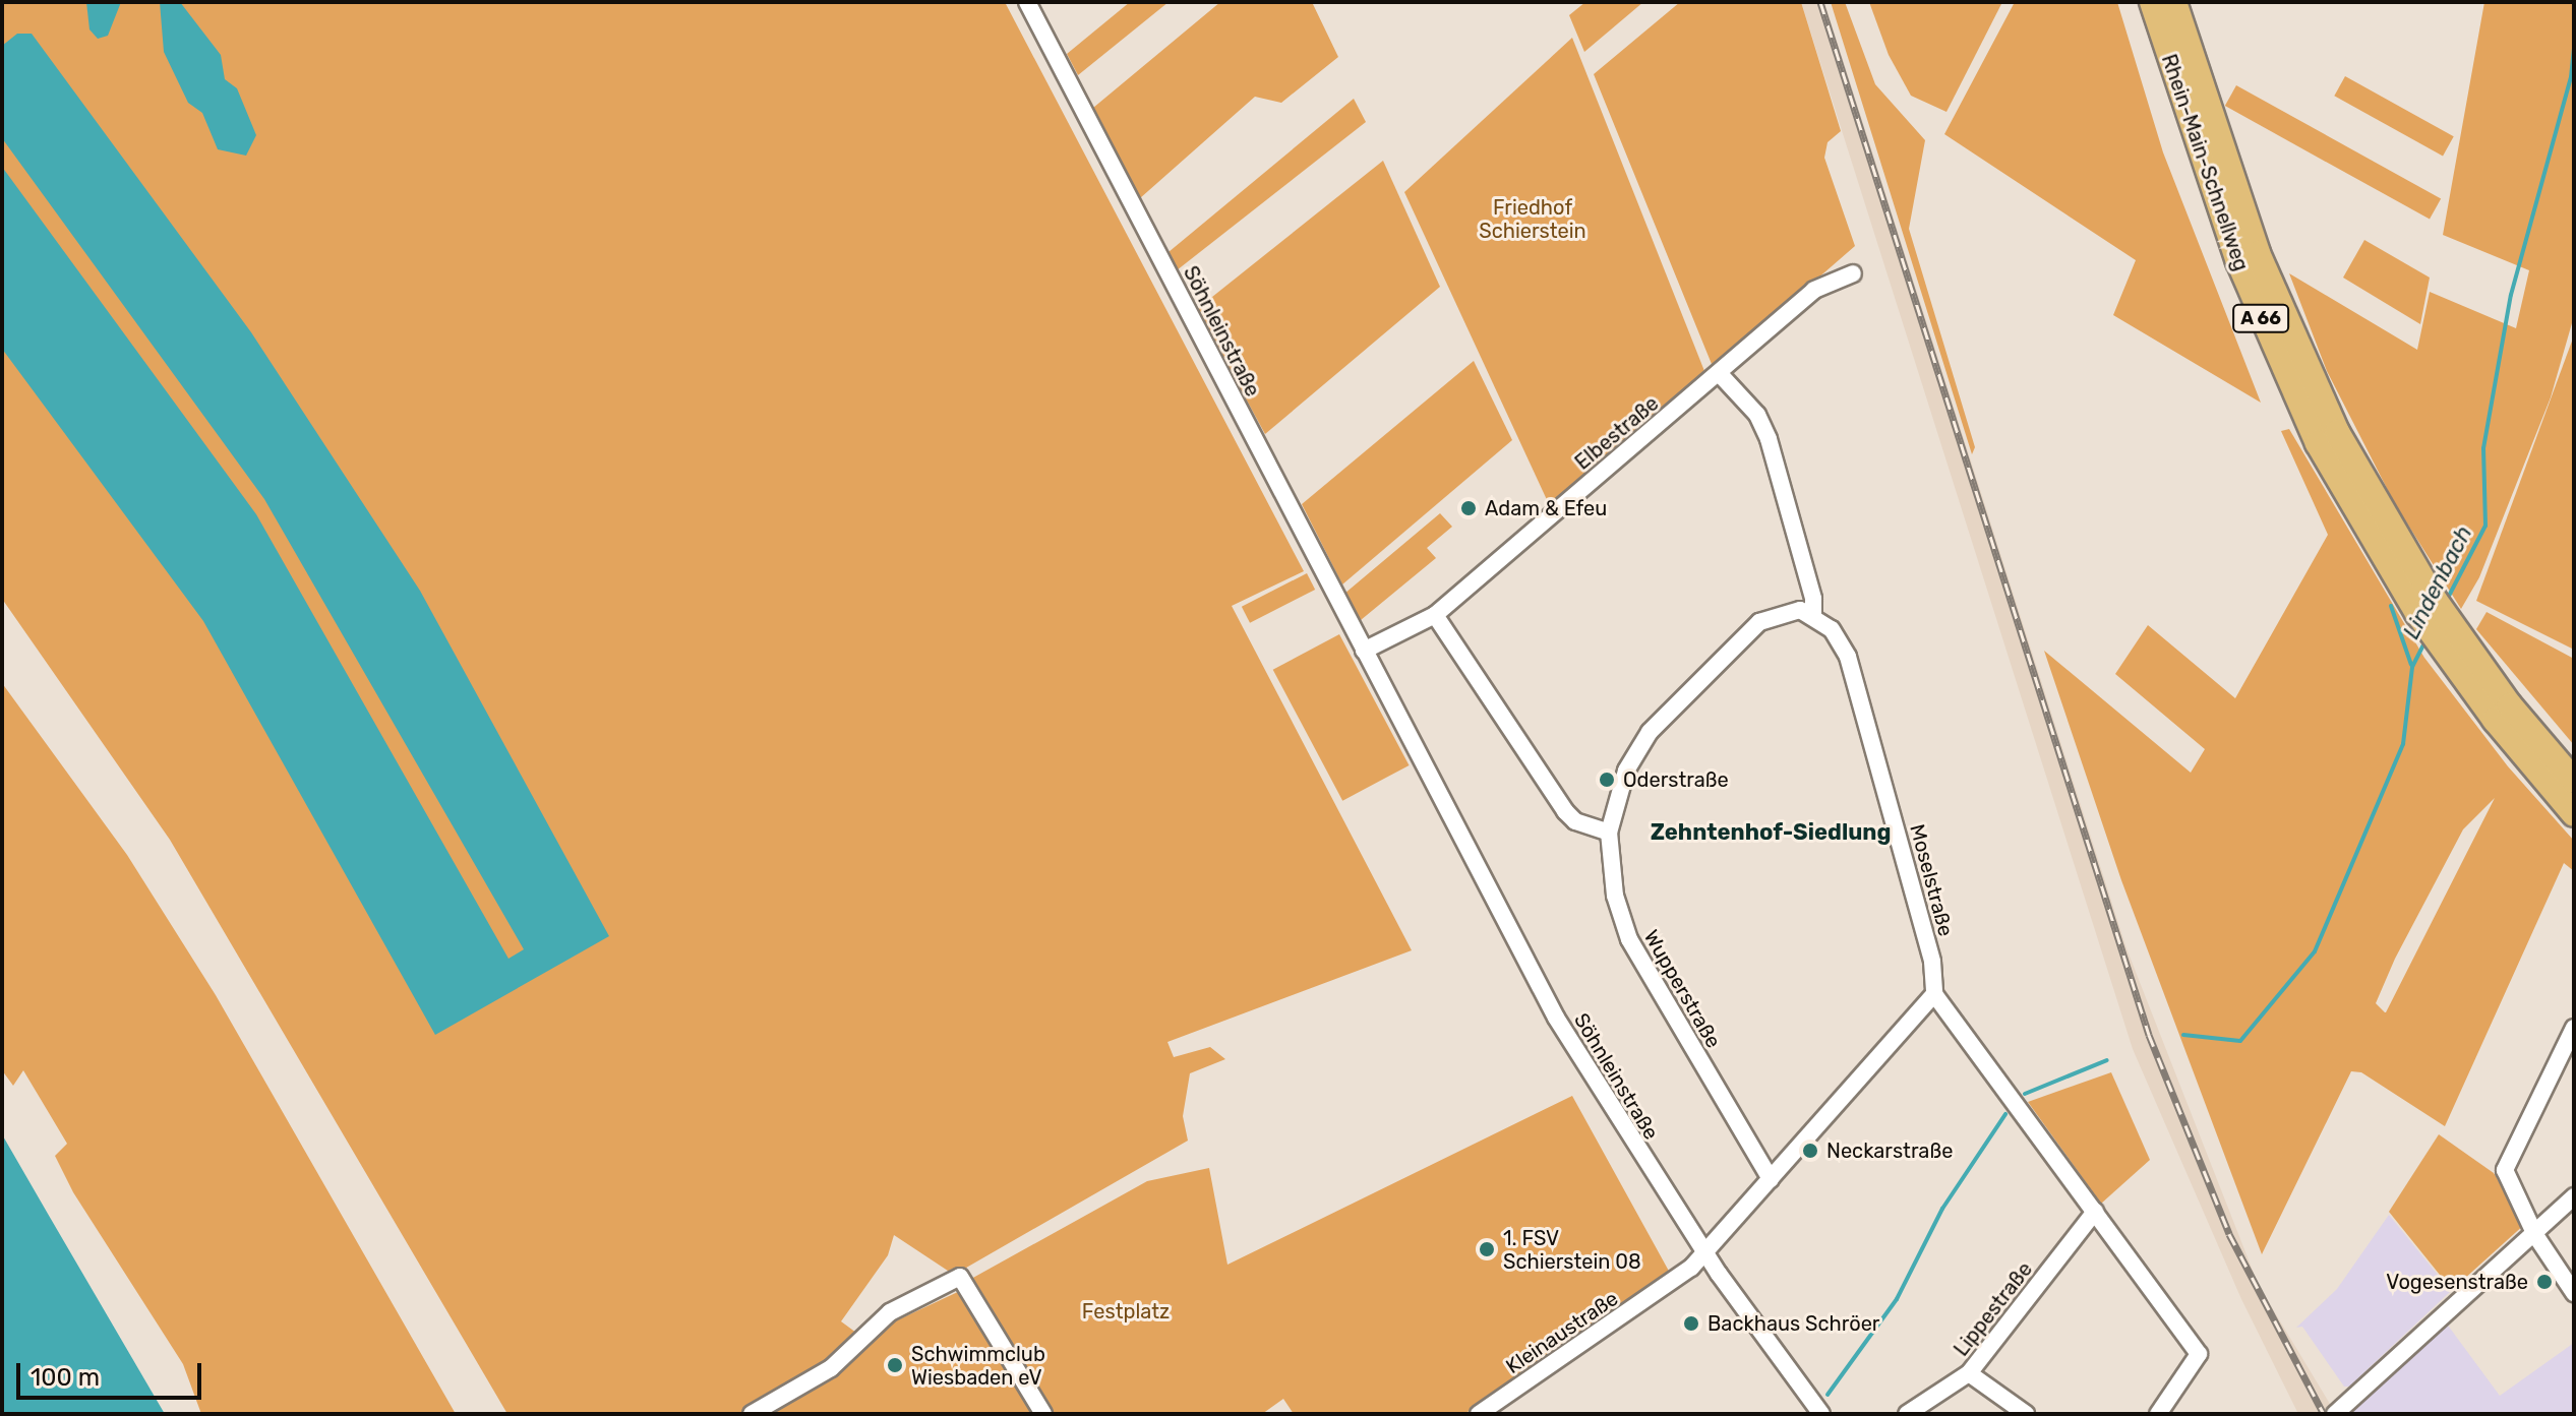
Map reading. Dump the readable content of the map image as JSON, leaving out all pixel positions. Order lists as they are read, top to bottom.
{
  "streets": {
    "highway": ["Rhein-Main-Schnellweg", "A 66"],
    "street": [
      "Söhnleinstraße",
      "Elbestraße",
      "Moselstraße",
      "Wupperstraße",
      "Lippestraße",
      "Kleinaustraße"
    ]
  },
  "crossings": [
    ["Söhnleinstraße", "Elbestraße"],
    ["Söhnleinstraße", "Kleinaustraße"],
    ["Moselstraße", "Wupperstraße"]
  ],
  "districts": ["Zehntenhof-Siedlung"],
  "water": ["Lindenbach"],
  "parks": ["Friedhof Schierstein", "Festplatz"],
  "places": [
    "Adam & Efeu",
    "Oderstraße",
    "Neckarstraße",
    "1. FSV Schierstein 08",
    "Vogesenstraße",
    "Backhaus Schröer",
    "Schwimmclub Wiesbaden eV"
  ],
  "scale_bar": "100 m"
}
